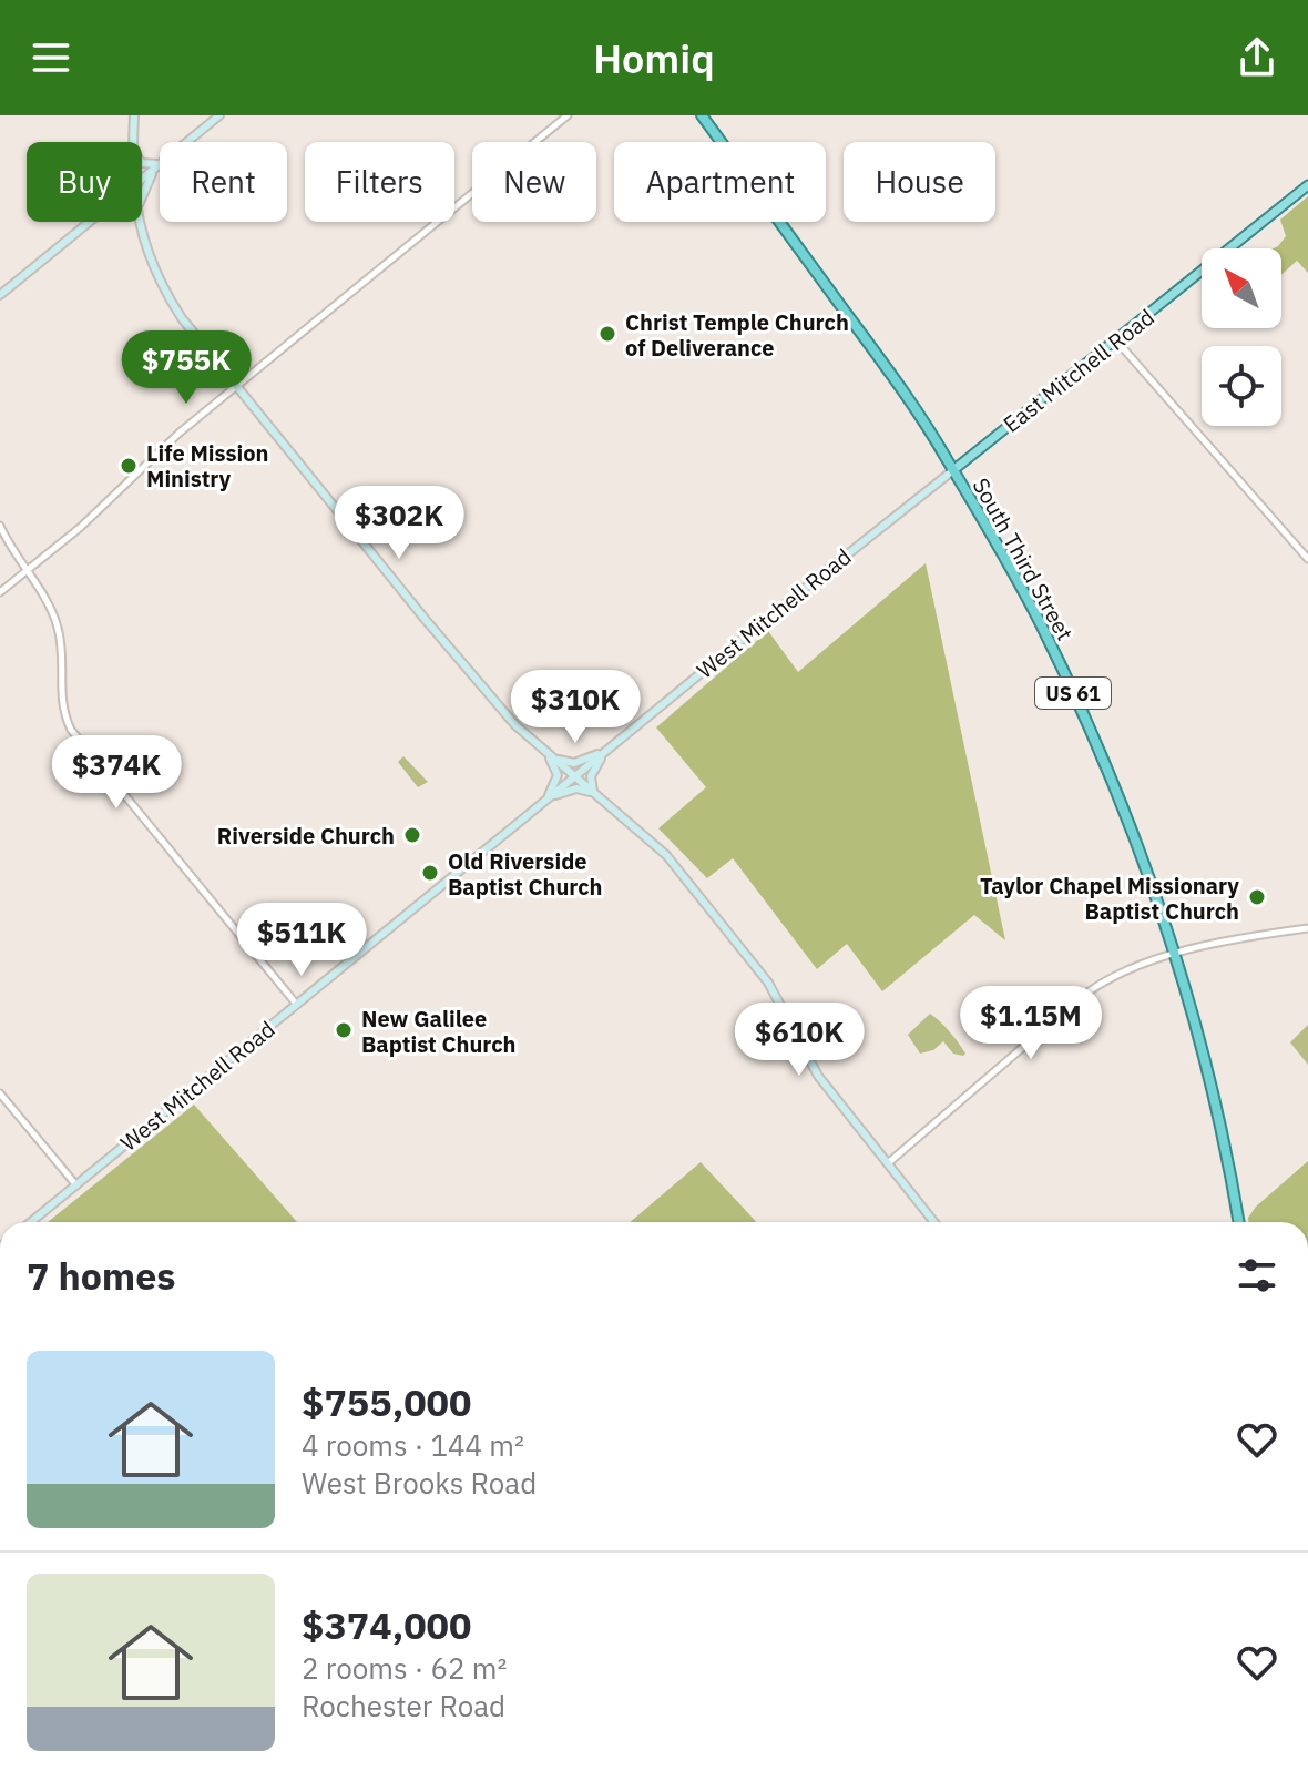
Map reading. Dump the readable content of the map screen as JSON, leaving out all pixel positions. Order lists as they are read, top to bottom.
{
  "streets": {
    "highway": ["South Third Street", "US 61"],
    "main road": ["East Mitchell Road", "West Mitchell Road"]
  },
  "crossings": [
    ["East Mitchell Road", "South Third Street"],
    ["East Mitchell Road", "West Mitchell Road"],
    ["South Third Street", "West Mitchell Road"]
  ],
  "places": [
    "Christ Temple Church of Deliverance",
    "Life Mission Ministry",
    "Riverside Church",
    "Old Riverside Baptist Church",
    "Taylor Chapel Missionary Baptist Church",
    "New Galilee Baptist Church"
  ],
  "north": "top left",
  "page": {
    "header": "Homiq",
    "chip": [
      "Buy",
      "Rent",
      "Filters",
      "New",
      "Apartment",
      "House"
    ],
    "price": [
      "$755K",
      "$302K",
      "$310K",
      "$374K",
      "$511K",
      "$1.15M",
      "$610K"
    ],
    "heading": "7 homes",
    "list": [
      {
        "name": "$755,000",
        "note": "4 rooms · 144 m² · West Brooks Road"
      },
      {
        "name": "$374,000",
        "note": "2 rooms · 62 m² · Rochester Road"
      }
    ]
  }
}
